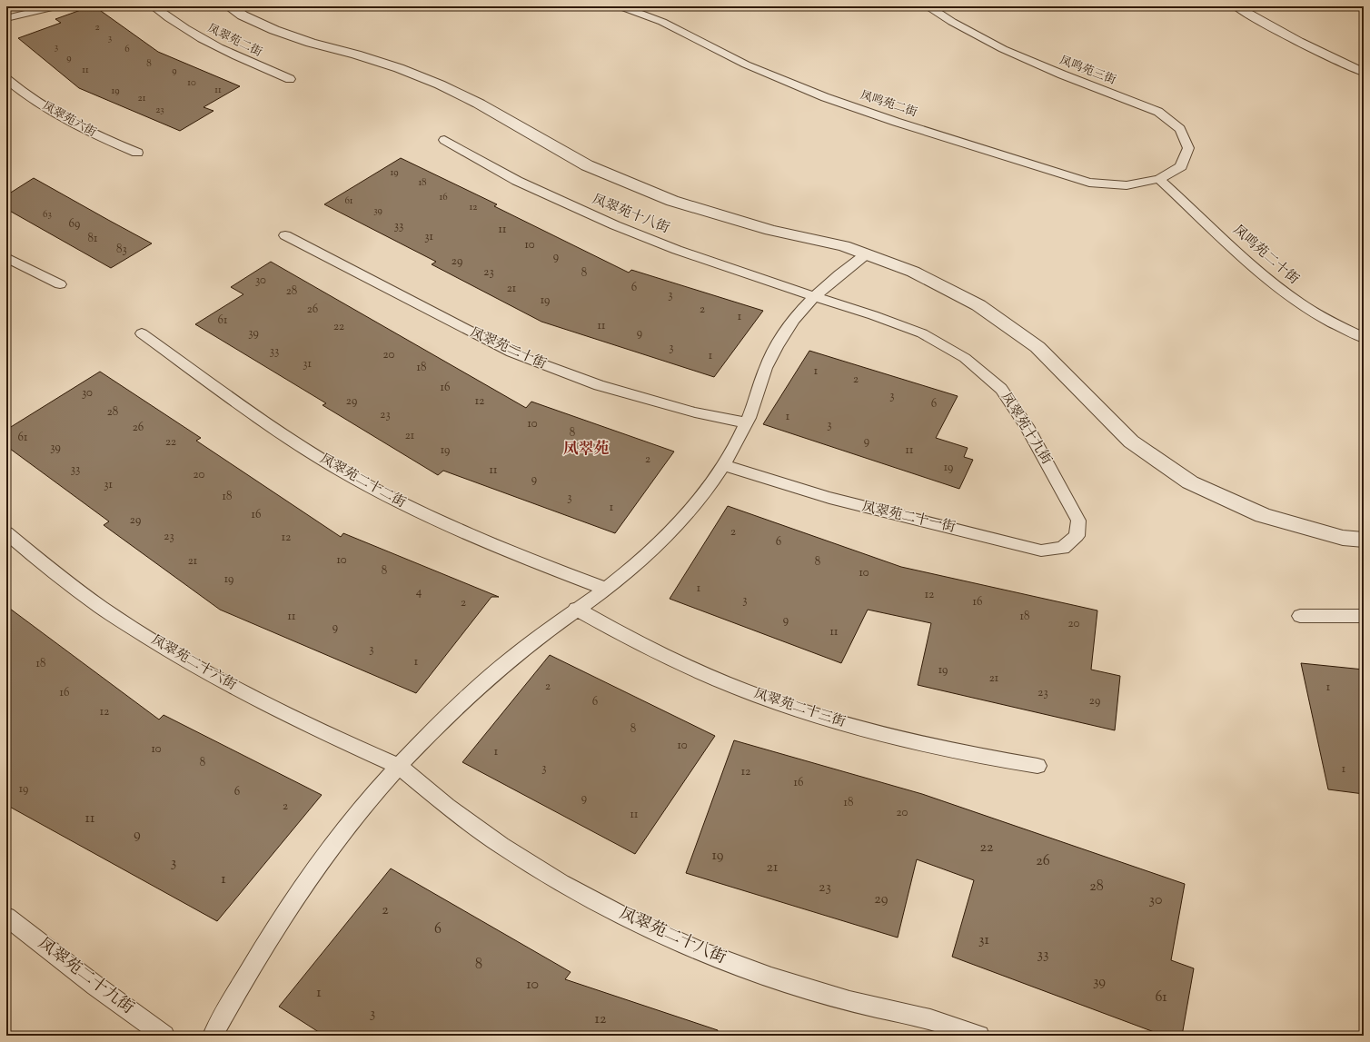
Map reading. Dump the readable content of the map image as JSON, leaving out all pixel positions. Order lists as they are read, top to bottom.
{
  "streets": {
    "lane": [
      "凤翠苑二街",
      "凤鸣苑三街",
      "凤鸣苑二街",
      "凤翠苑六街",
      "凤翠苑十八街",
      "凤鸣苑二十街",
      "凤翠苑二十街",
      "凤翠苑十九街",
      "凤翠苑二十二街",
      "凤翠苑二十一街",
      "凤翠苑二十六街",
      "凤翠苑二十三街",
      "凤翠苑二十八街",
      "凤翠苑二十九街"
    ]
  },
  "crossings": [
    ["凤鸣苑三街", "凤鸣苑二街"],
    ["凤鸣苑三街", "凤鸣苑二十街"],
    ["凤鸣苑二街", "凤鸣苑二十街"],
    ["凤翠苑十八街", "凤翠苑十九街"],
    ["凤翠苑十九街", "凤翠苑二十一街"],
    ["凤翠苑二十六街", "凤翠苑二十八街"]
  ],
  "districts": ["凤翠苑"],
  "house_numbers": [
    "2",
    "3",
    "3",
    "6",
    "9",
    "8",
    "11",
    "9",
    "10",
    "11",
    "19",
    "21",
    "23",
    "19",
    "18",
    "16",
    "61",
    "12",
    "39",
    "63",
    "69",
    "33",
    "11",
    "31",
    "81",
    "10",
    "83",
    "9",
    "29",
    "23",
    "8",
    "30",
    "6",
    "21",
    "28",
    "3",
    "19",
    "26",
    "2",
    "1",
    "61",
    "11",
    "22",
    "39",
    "9",
    "3",
    "33",
    "20",
    "1",
    "31",
    "18",
    "1",
    "2",
    "16",
    "30",
    "3",
    "29",
    "12",
    "6",
    "28",
    "23",
    "1",
    "10",
    "3",
    "26",
    "8",
    "21",
    "61",
    "9",
    "22",
    "39",
    "19",
    "11",
    "2",
    "19",
    "33",
    "11",
    "20",
    "9",
    "31",
    "18",
    "3",
    "1",
    "16",
    "29",
    "2",
    "23",
    "12",
    "6",
    "10",
    "21",
    "8",
    "8",
    "10",
    "19",
    "1",
    "4",
    "12",
    "3",
    "16",
    "2",
    "11",
    "18",
    "9",
    "20",
    "9",
    "11",
    "3",
    "1",
    "18",
    "19",
    "21",
    "2",
    "1",
    "16",
    "23",
    "29",
    "6",
    "12",
    "8",
    "10",
    "10",
    "1",
    "8",
    "3",
    "1",
    "12",
    "16",
    "19",
    "6",
    "9",
    "18",
    "2",
    "20",
    "11",
    "11",
    "9",
    "22",
    "19",
    "26",
    "3",
    "21",
    "1",
    "28",
    "23",
    "29",
    "30",
    "2",
    "6",
    "31",
    "33",
    "8",
    "39",
    "10",
    "1",
    "61",
    "3",
    "12"
  ]
}
